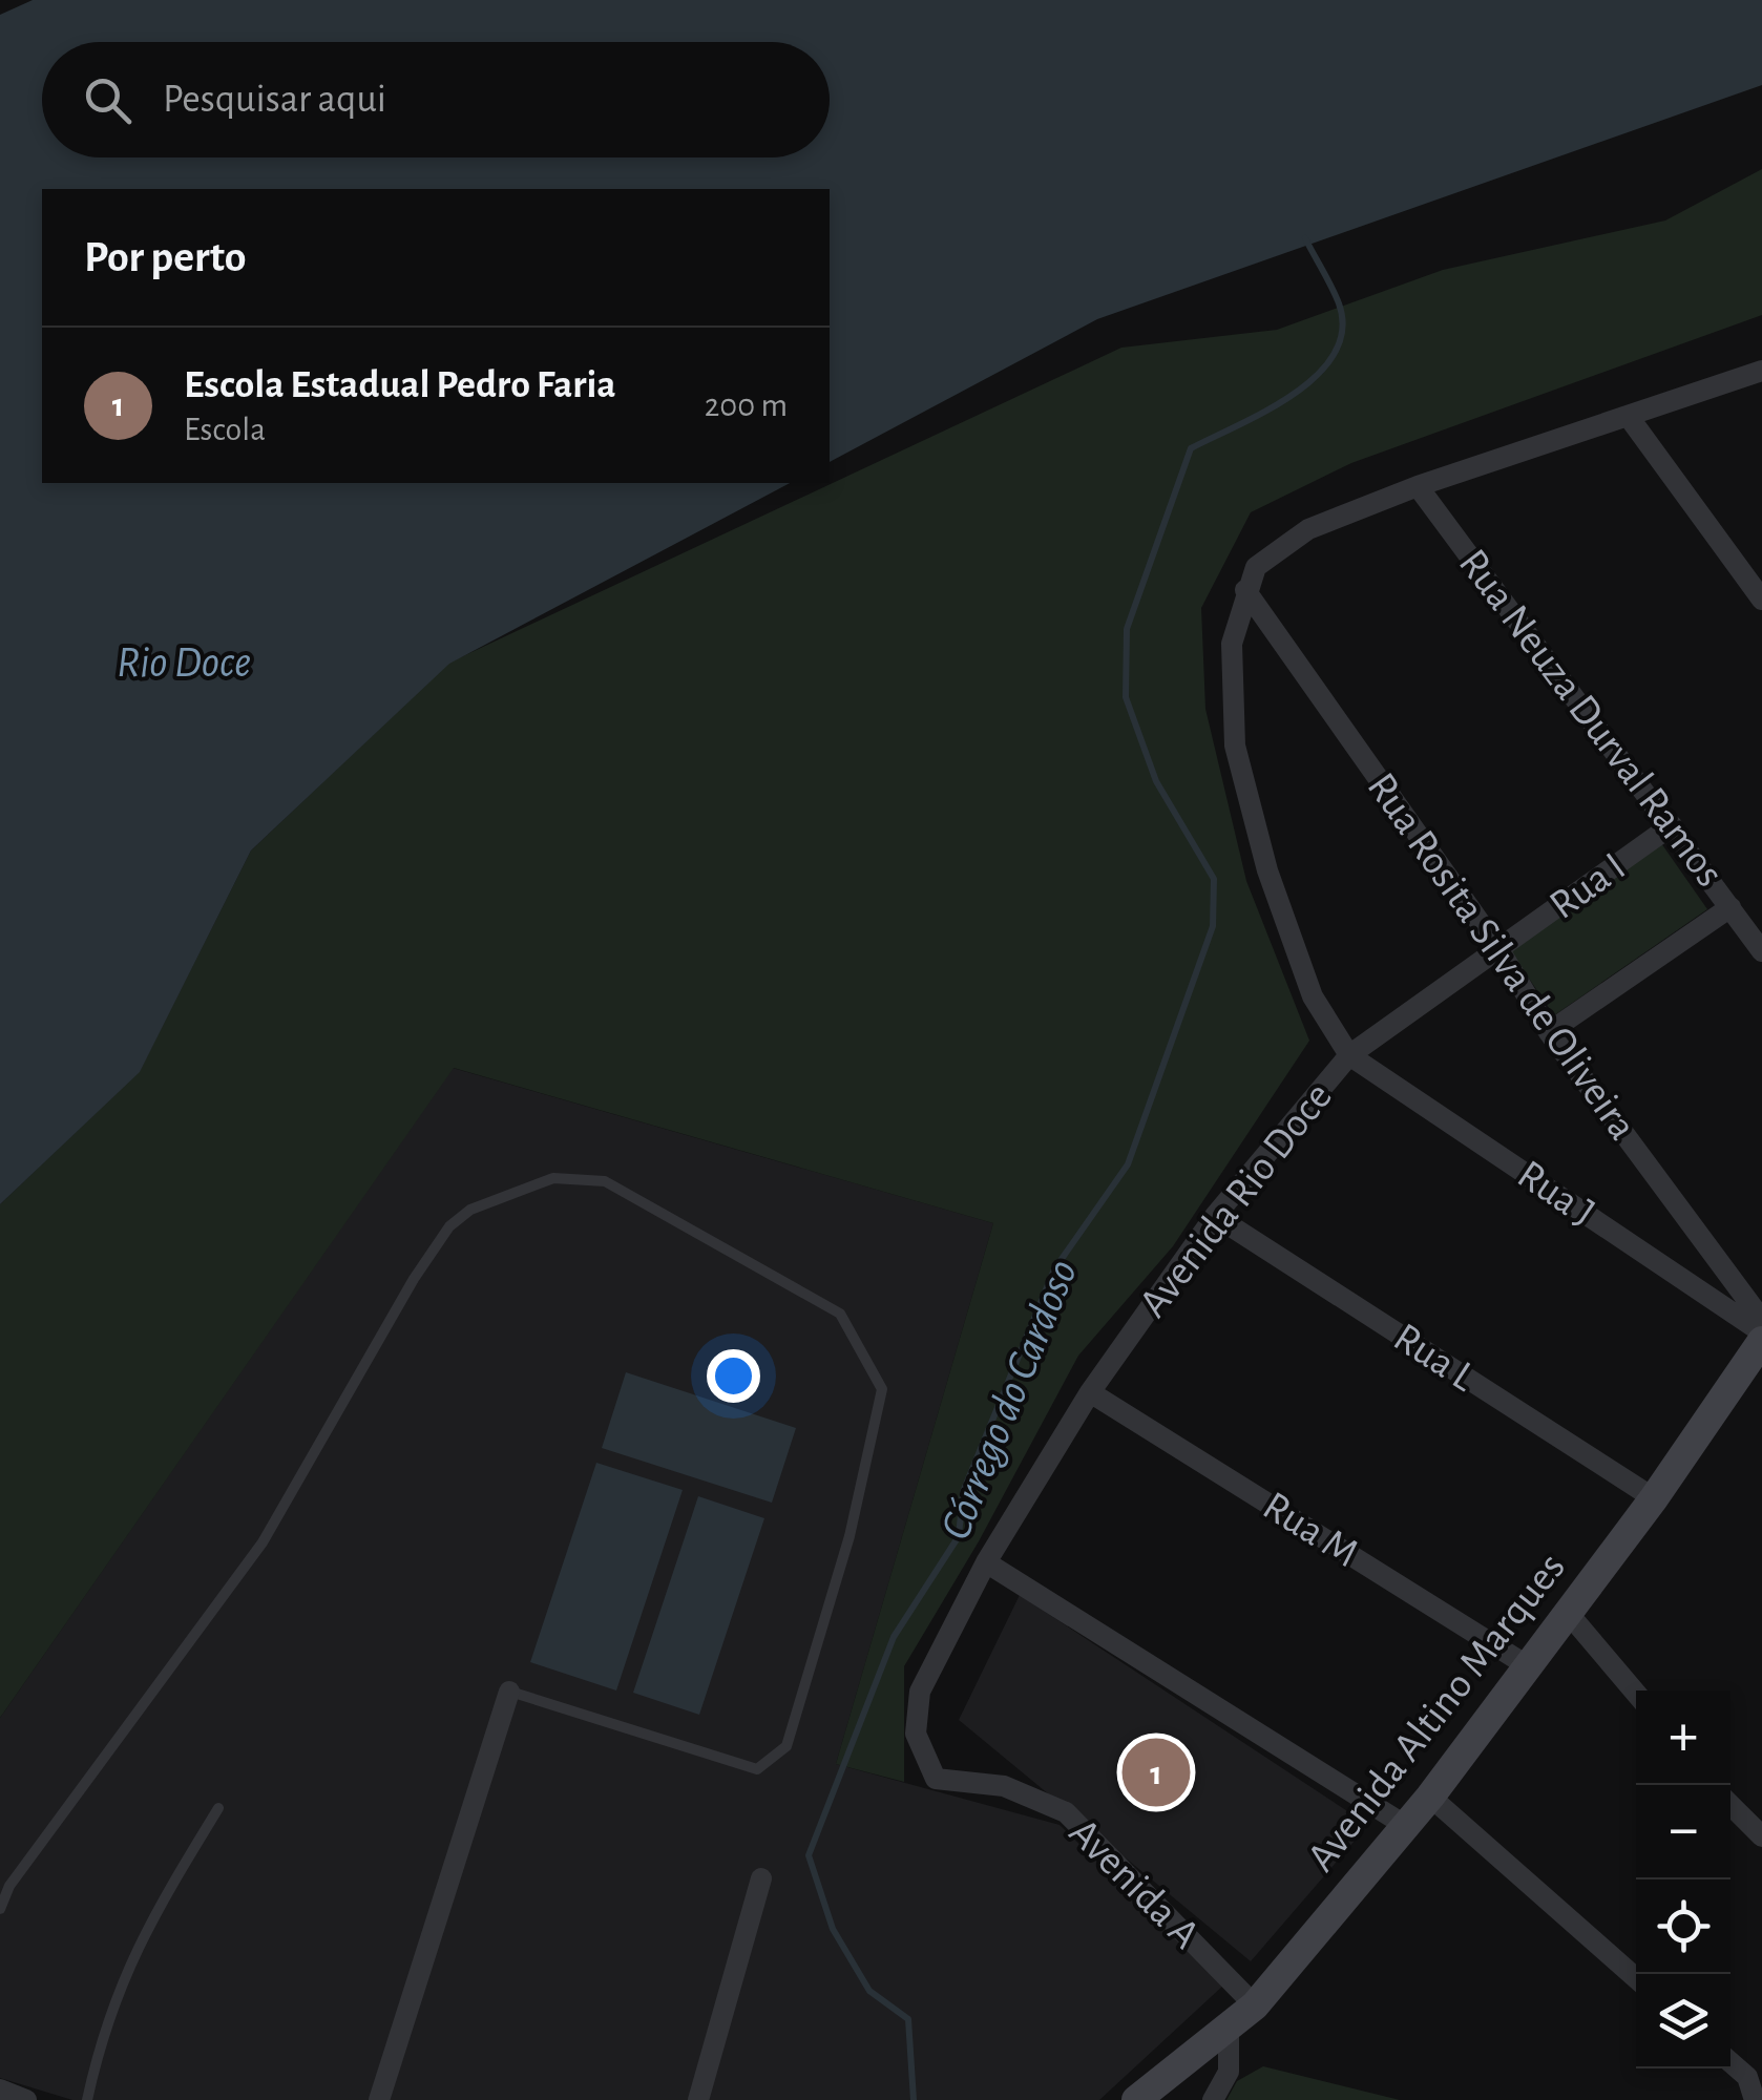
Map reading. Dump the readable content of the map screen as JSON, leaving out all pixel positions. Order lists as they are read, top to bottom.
{
  "streets": {
    "main road": ["Avenida Altino Marques"],
    "street": [
      "Rua Neuza Durval Ramos",
      "Rua I",
      "Rua Rosita Silva de Oliveira",
      "Rua J",
      "Avenida Rio Doce",
      "Rua L",
      "Rua M",
      "Avenida A"
    ]
  },
  "crossings": [
    ["Rua Neuza Durval Ramos", "Rua I"],
    ["Rua Neuza Durval Ramos", "Avenida Rio Doce"],
    ["Rua I", "Rua Rosita Silva de Oliveira"],
    ["Rua I", "Rua J"],
    ["Rua I", "Avenida Rio Doce"],
    ["Rua Rosita Silva de Oliveira", "Avenida Rio Doce"],
    ["Rua J", "Avenida Rio Doce"],
    ["Avenida Rio Doce", "Rua L"],
    ["Avenida Rio Doce", "Rua M"],
    ["Avenida Rio Doce", "Avenida A"],
    ["Rua L", "Avenida Altino Marques"],
    ["Rua M", "Avenida Altino Marques"],
    ["Avenida Altino Marques", "Avenida A"]
  ],
  "water": ["Rio Doce", "Córrego do Cardoso"],
  "page": {
    "search": "Pesquisar aqui",
    "heading": "Por perto",
    "list": [
      {
        "mark": "1",
        "name": "Escola Estadual Pedro Faria",
        "note": "Escola",
        "value": "200 m"
      }
    ],
    "map_buttons": ["+", "−"],
    "pins": "1"
  }
}
